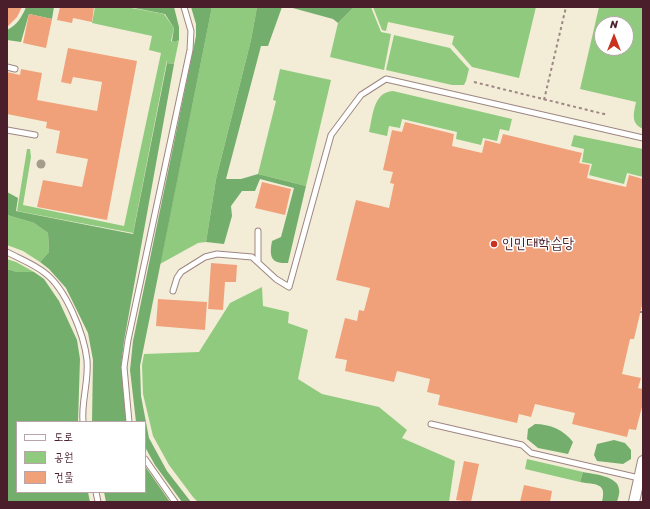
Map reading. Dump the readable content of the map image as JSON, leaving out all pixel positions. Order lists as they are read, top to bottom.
{
  "places": ["인민대학습당"],
  "legend": ["도로", "공원", "건물"],
  "north": "top"
}
